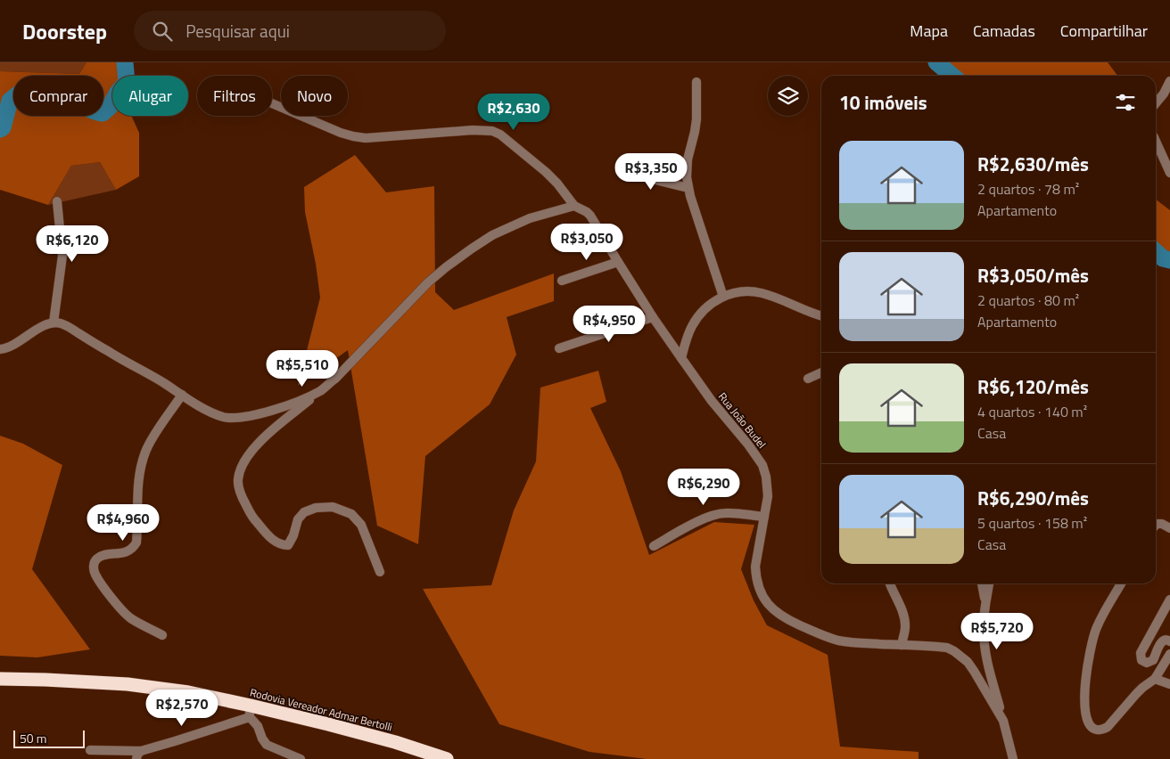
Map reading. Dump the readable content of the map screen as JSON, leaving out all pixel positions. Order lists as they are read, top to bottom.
{
  "streets": {
    "highway": ["Rodovia Vereador Admar Bertolli"],
    "street": ["Rua João Budel"]
  },
  "scale_bar": "50 m",
  "page": {
    "header": "Doorstep",
    "search": "Pesquisar aqui",
    "nav": ["Mapa", "Camadas", "Compartilhar"],
    "chip": [
      "Comprar",
      "Alugar",
      "Filtros",
      "Novo"
    ],
    "heading": "10 imóveis",
    "price": [
      "R$2,630",
      "R$3,350",
      "R$3,050",
      "R$6,120",
      "R$4,950",
      "R$5,510",
      "R$6,290",
      "R$4,960",
      "R$5,720",
      "R$2,570"
    ],
    "list": [
      {
        "name": "R$2,630/mês",
        "note": "2 quartos · 78 m² · Apartamento"
      },
      {
        "name": "R$3,050/mês",
        "note": "2 quartos · 80 m² · Apartamento"
      },
      {
        "name": "R$6,120/mês",
        "note": "4 quartos · 140 m² · Casa"
      },
      {
        "name": "R$6,290/mês",
        "note": "5 quartos · 158 m² · Casa"
      }
    ],
    "scale": "50 m"
  }
}
